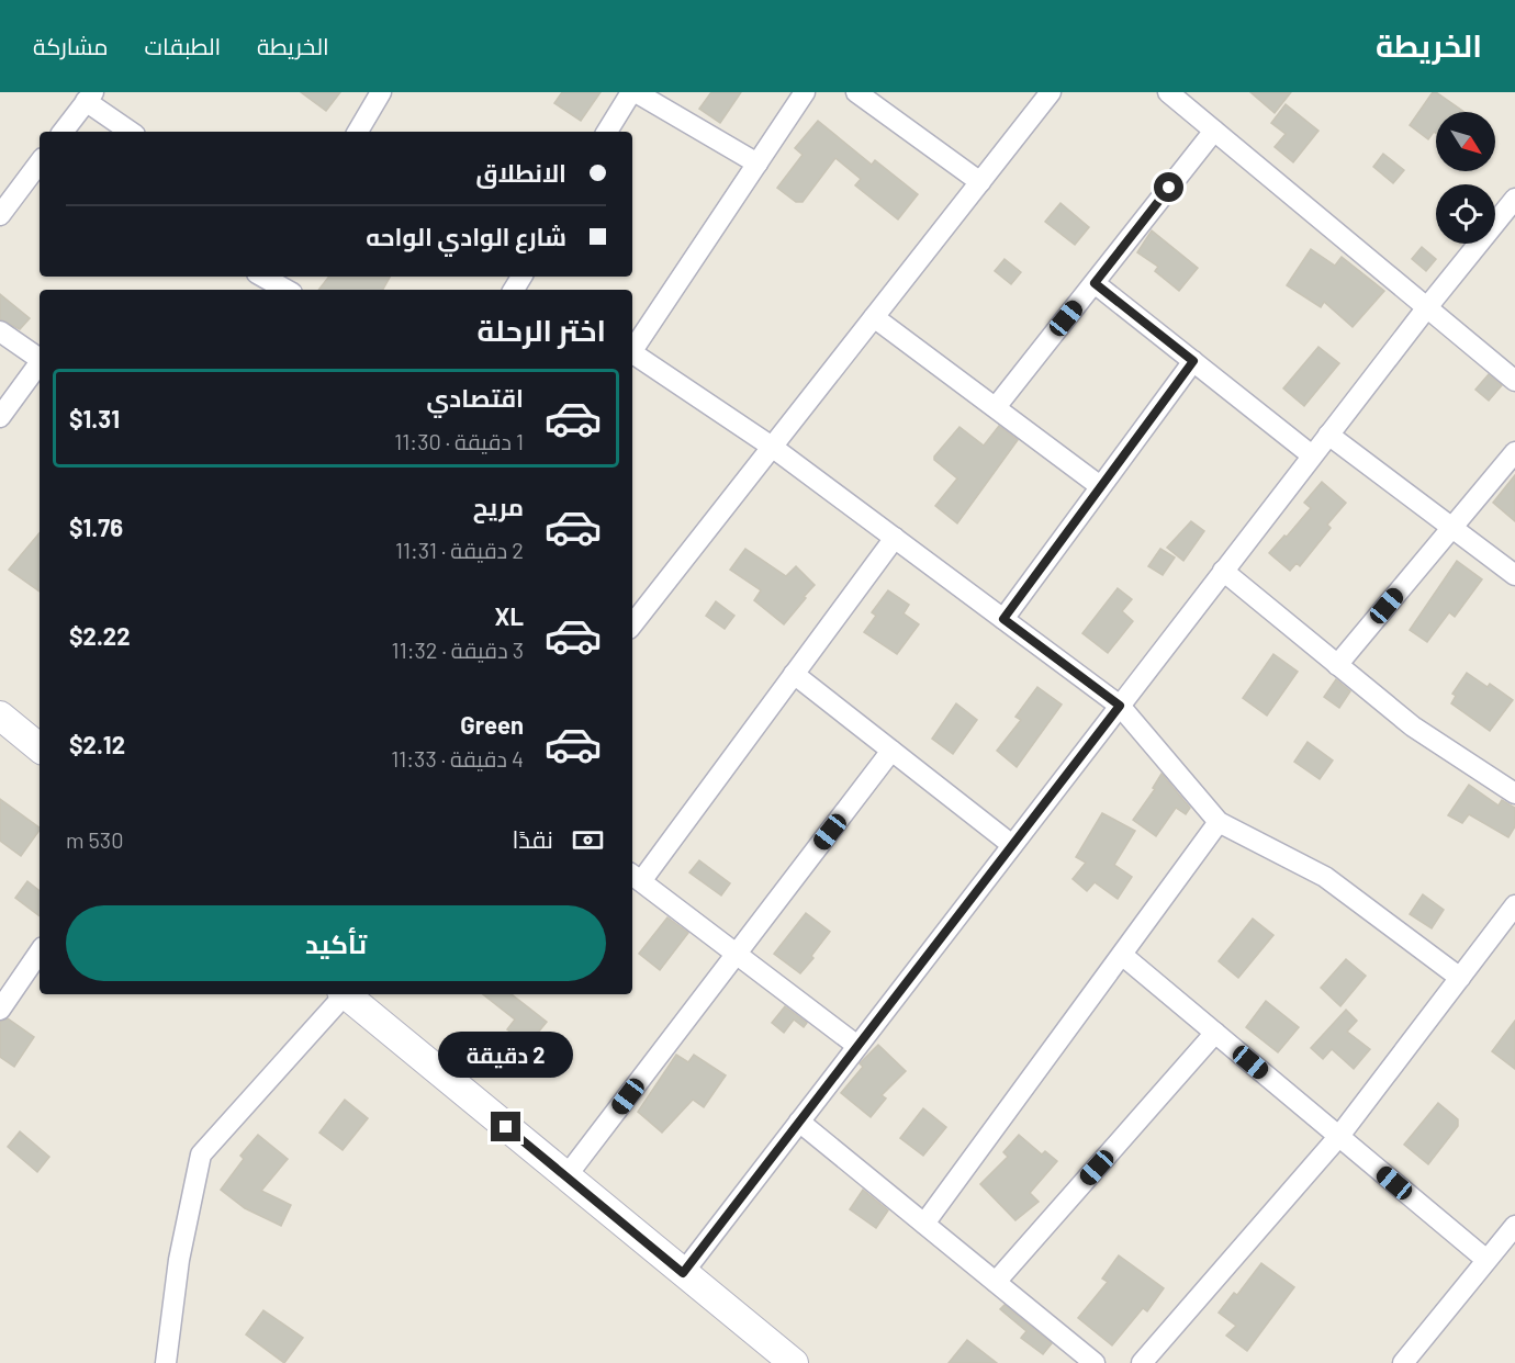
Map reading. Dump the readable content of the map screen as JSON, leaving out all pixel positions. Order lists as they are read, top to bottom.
{
  "north": "bottom right",
  "page": {
    "header": "الخريطة",
    "nav": ["الخريطة", "الطبقات", "مشاركة"],
    "banner": ["الانطلاق", "شارع الوادي الواحه"],
    "heading": "اختر الرحلة",
    "list": [
      {
        "name": "اقتصادي",
        "note": "1 دقيقة · 11:30",
        "value": "$1.31"
      },
      {
        "name": "مريح",
        "note": "2 دقيقة · 11:31",
        "value": "$1.76"
      },
      {
        "name": "XL",
        "note": "3 دقيقة · 11:32",
        "value": "$2.22"
      },
      {
        "name": "Green",
        "note": "4 دقيقة · 11:33",
        "value": "$2.12"
      }
    ],
    "pay": ["نقدًا", "530 m"],
    "buttons": "تأكيد",
    "bubble": "2 دقيقة"
  }
}
